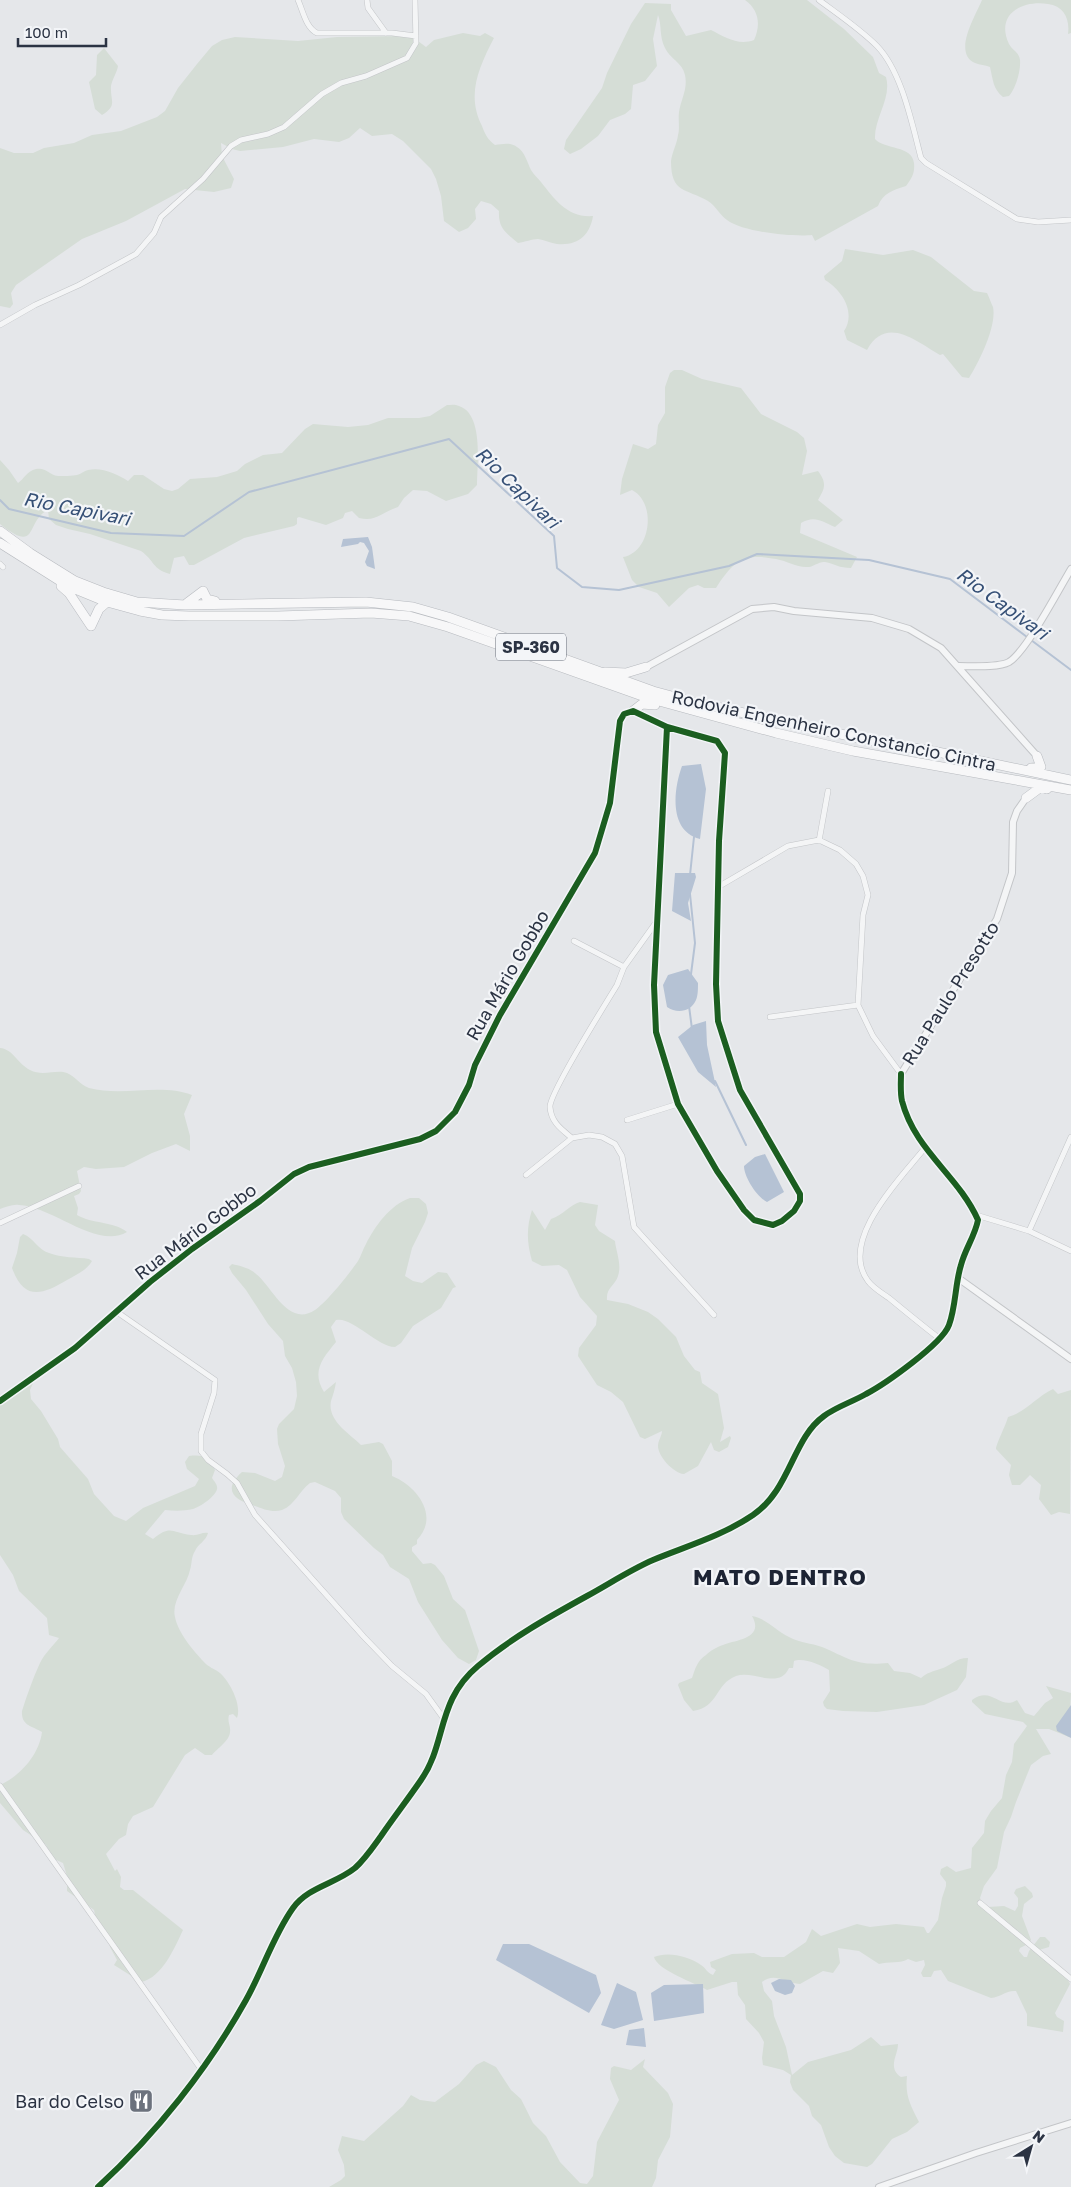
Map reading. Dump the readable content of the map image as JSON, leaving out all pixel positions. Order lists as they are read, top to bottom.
{
  "streets": {
    "highway": ["SP-360", "Rodovia Engenheiro Constancio Cintra"],
    "street": ["Rua Mário Gobbo", "Rua Paulo Presotto"]
  },
  "districts": ["MATO DENTRO"],
  "water": ["Rio Capivari"],
  "places": {
    "restaurant": ["Bar do Celso"]
  },
  "scale_bar": "100 m",
  "north": "top right"
}
